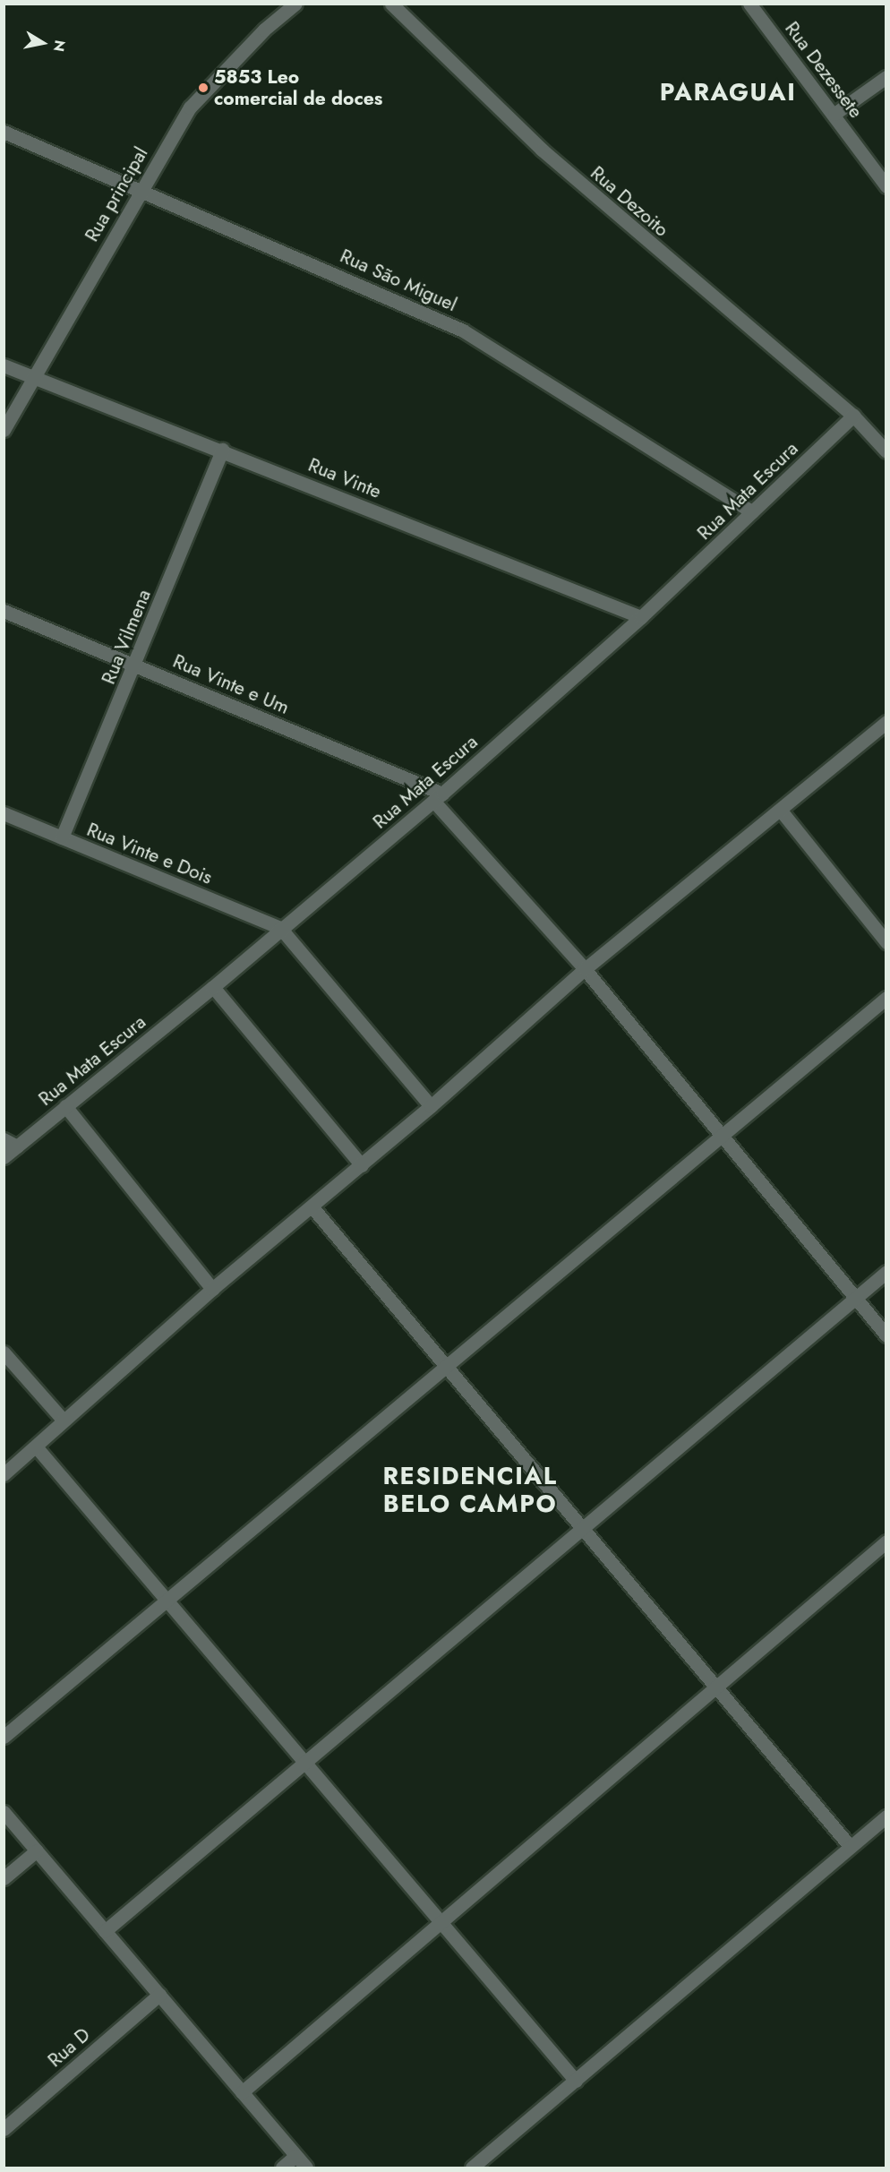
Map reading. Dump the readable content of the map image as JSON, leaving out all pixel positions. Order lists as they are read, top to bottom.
{
  "streets": {
    "street": [
      "Rua Dezessete",
      "Rua principal",
      "Rua Dezoito",
      "Rua São Miguel",
      "Rua Vinte",
      "Rua Mata Escura",
      "Rua Vilmena",
      "Rua Vinte e Um",
      "Rua Vinte e Dois",
      "Rua D"
    ]
  },
  "crossings": [
    ["Rua principal", "Rua São Miguel"],
    ["Rua principal", "Rua Vinte"],
    ["Rua Dezoito", "Rua Mata Escura"],
    ["Rua São Miguel", "Rua Mata Escura"],
    ["Rua Vinte", "Rua Mata Escura"],
    ["Rua Vinte", "Rua Vilmena"],
    ["Rua Mata Escura", "Rua Vinte e Um"],
    ["Rua Mata Escura", "Rua Vinte e Dois"],
    ["Rua Vilmena", "Rua Vinte e Um"],
    ["Rua Vilmena", "Rua Vinte e Dois"]
  ],
  "districts": ["PARAGUAI", "RESIDENCIAL BELO CAMPO"],
  "places": ["5853 Leo comercial de doces"],
  "north": "right"
}
